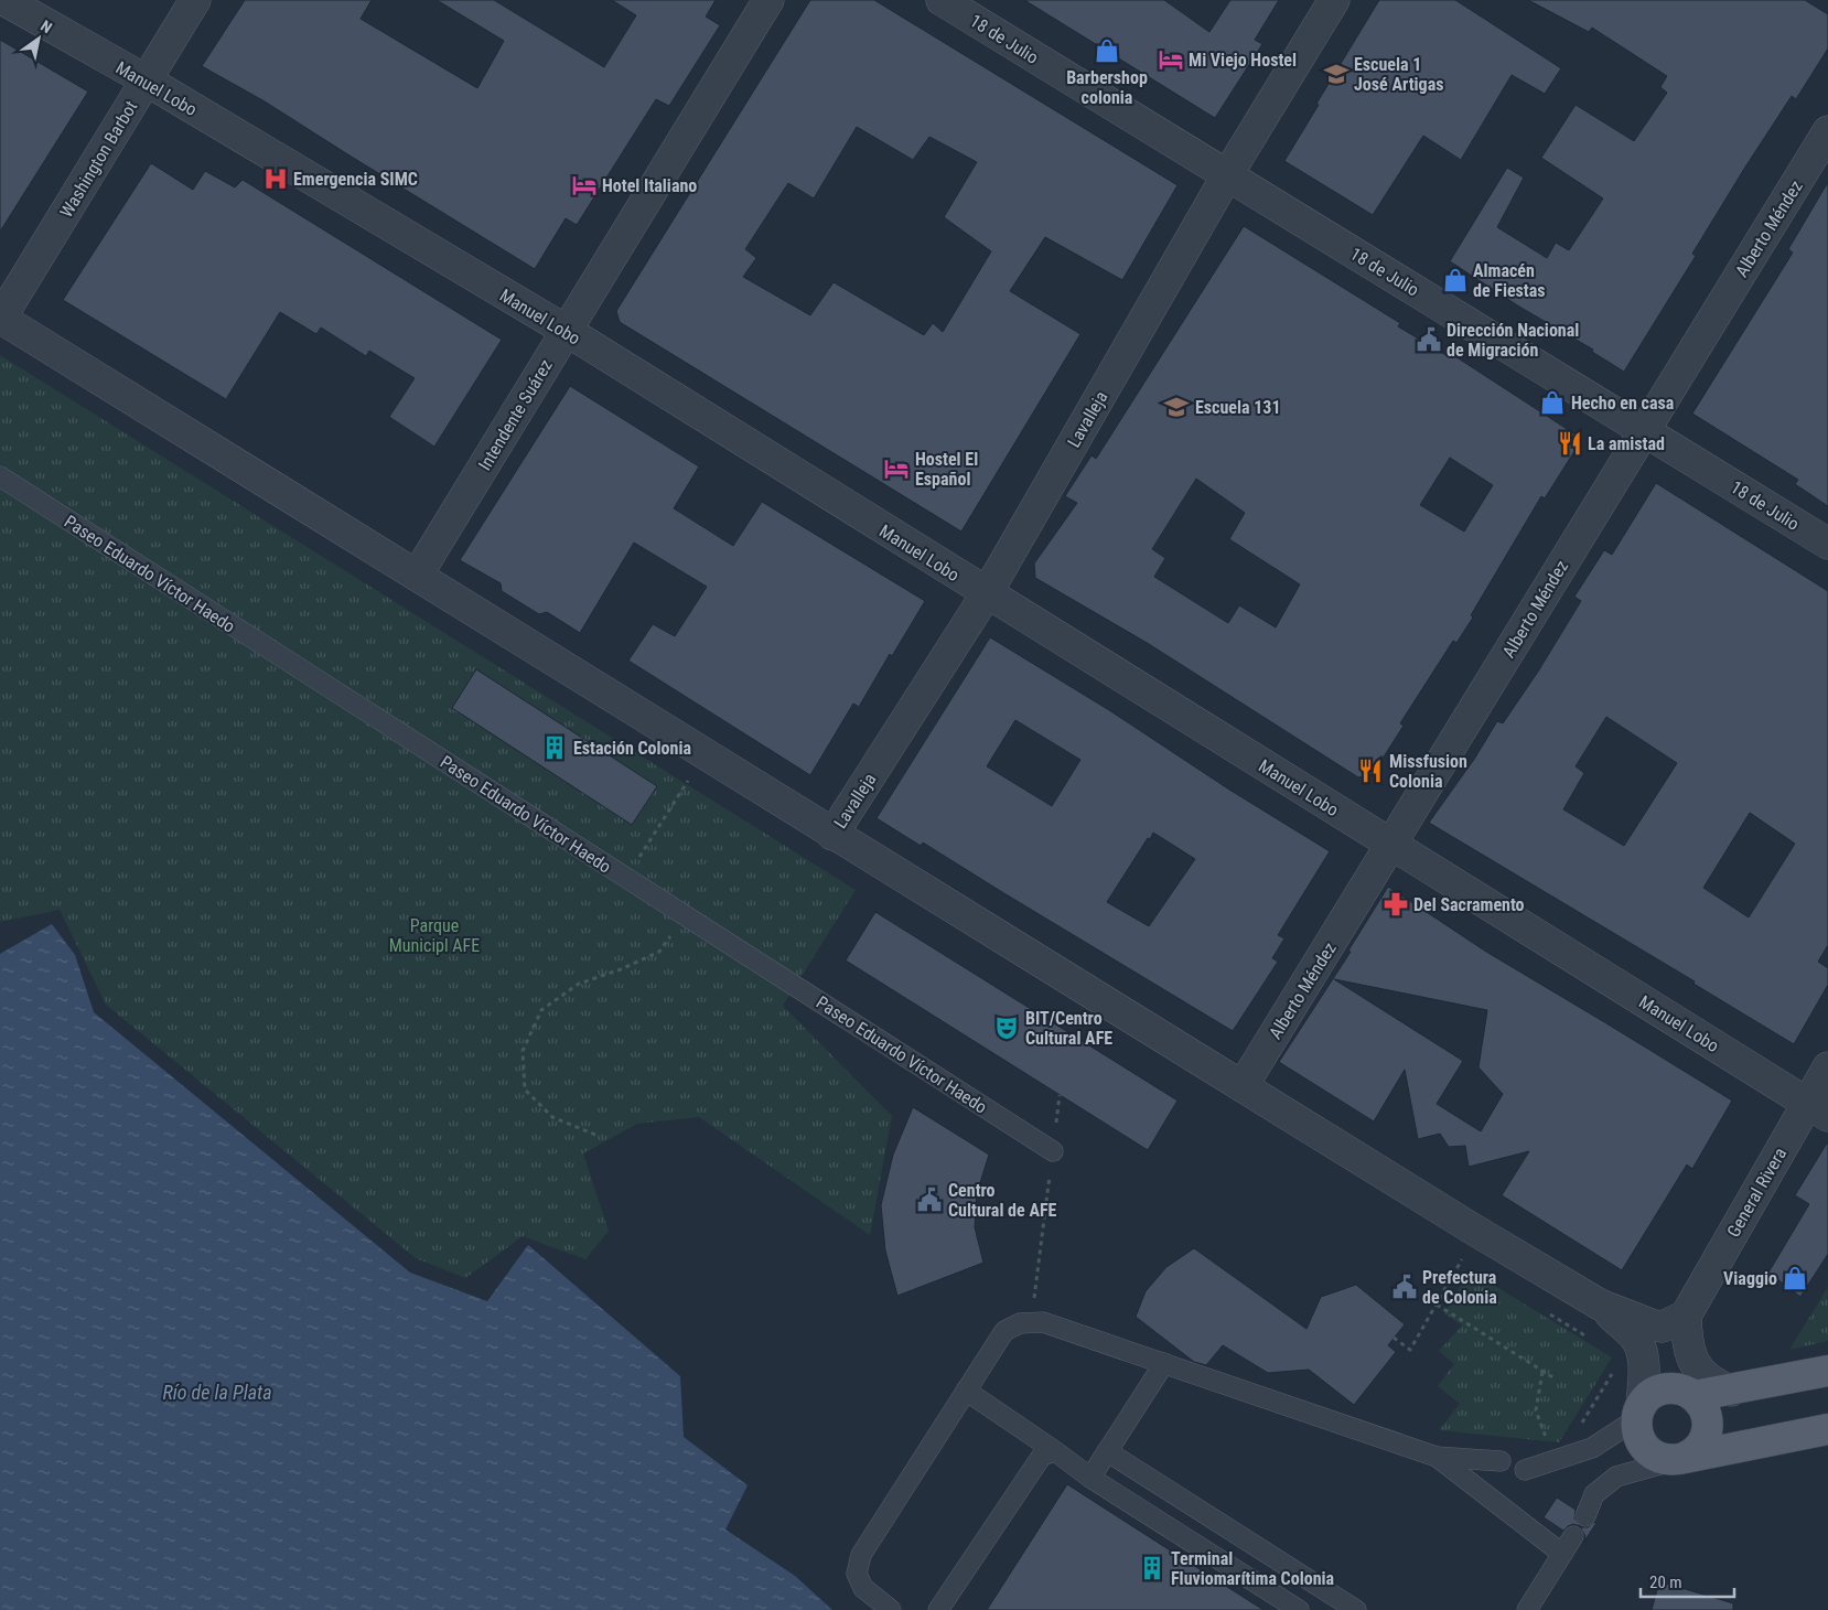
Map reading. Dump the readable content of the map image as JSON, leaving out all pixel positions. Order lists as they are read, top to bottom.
{
  "streets": {
    "street": [
      "18 de Julio",
      "Manuel Lobo",
      "Washington Barbot",
      "Alberto Méndez",
      "Intendente Suárez",
      "Lavalleja",
      "General Rivera"
    ],
    "lane": ["Paseo Eduardo Víctor Haedo"]
  },
  "crossings": [
    ["18 de Julio", "Alberto Méndez"],
    ["18 de Julio", "Lavalleja"],
    ["Manuel Lobo", "Washington Barbot"],
    ["Manuel Lobo", "Alberto Méndez"],
    ["Manuel Lobo", "Intendente Suárez"],
    ["Manuel Lobo", "Lavalleja"],
    ["Manuel Lobo", "General Rivera"]
  ],
  "water": ["Río de la Plata"],
  "parks": ["Parque Municipl AFE"],
  "places": {
    "shop": [
      "Barbershop colonia",
      "Almacén de Fiestas",
      "Hecho en casa",
      "Viaggio"
    ],
    "hotel": ["Mi Viejo Hostel", "Hotel Italiano", "Hostel El Español"],
    "school or university": ["Escuela 1 José Artigas", "Escuela 131"],
    "hospital": ["Emergencia SIMC"],
    "public building": ["Dirección Nacional de Migración", "Centro Cultural de AFE", "Prefectura de Colonia"],
    "restaurant": ["La amistad", "Missfusion Colonia"],
    "building": ["Estación Colonia", "Terminal Fluviomarítima Colonia"],
    "pharmacy": ["Del Sacramento"],
    "theatre": ["BIT/Centro Cultural AFE"]
  },
  "scale_bar": "20 m",
  "north": "top right"
}
